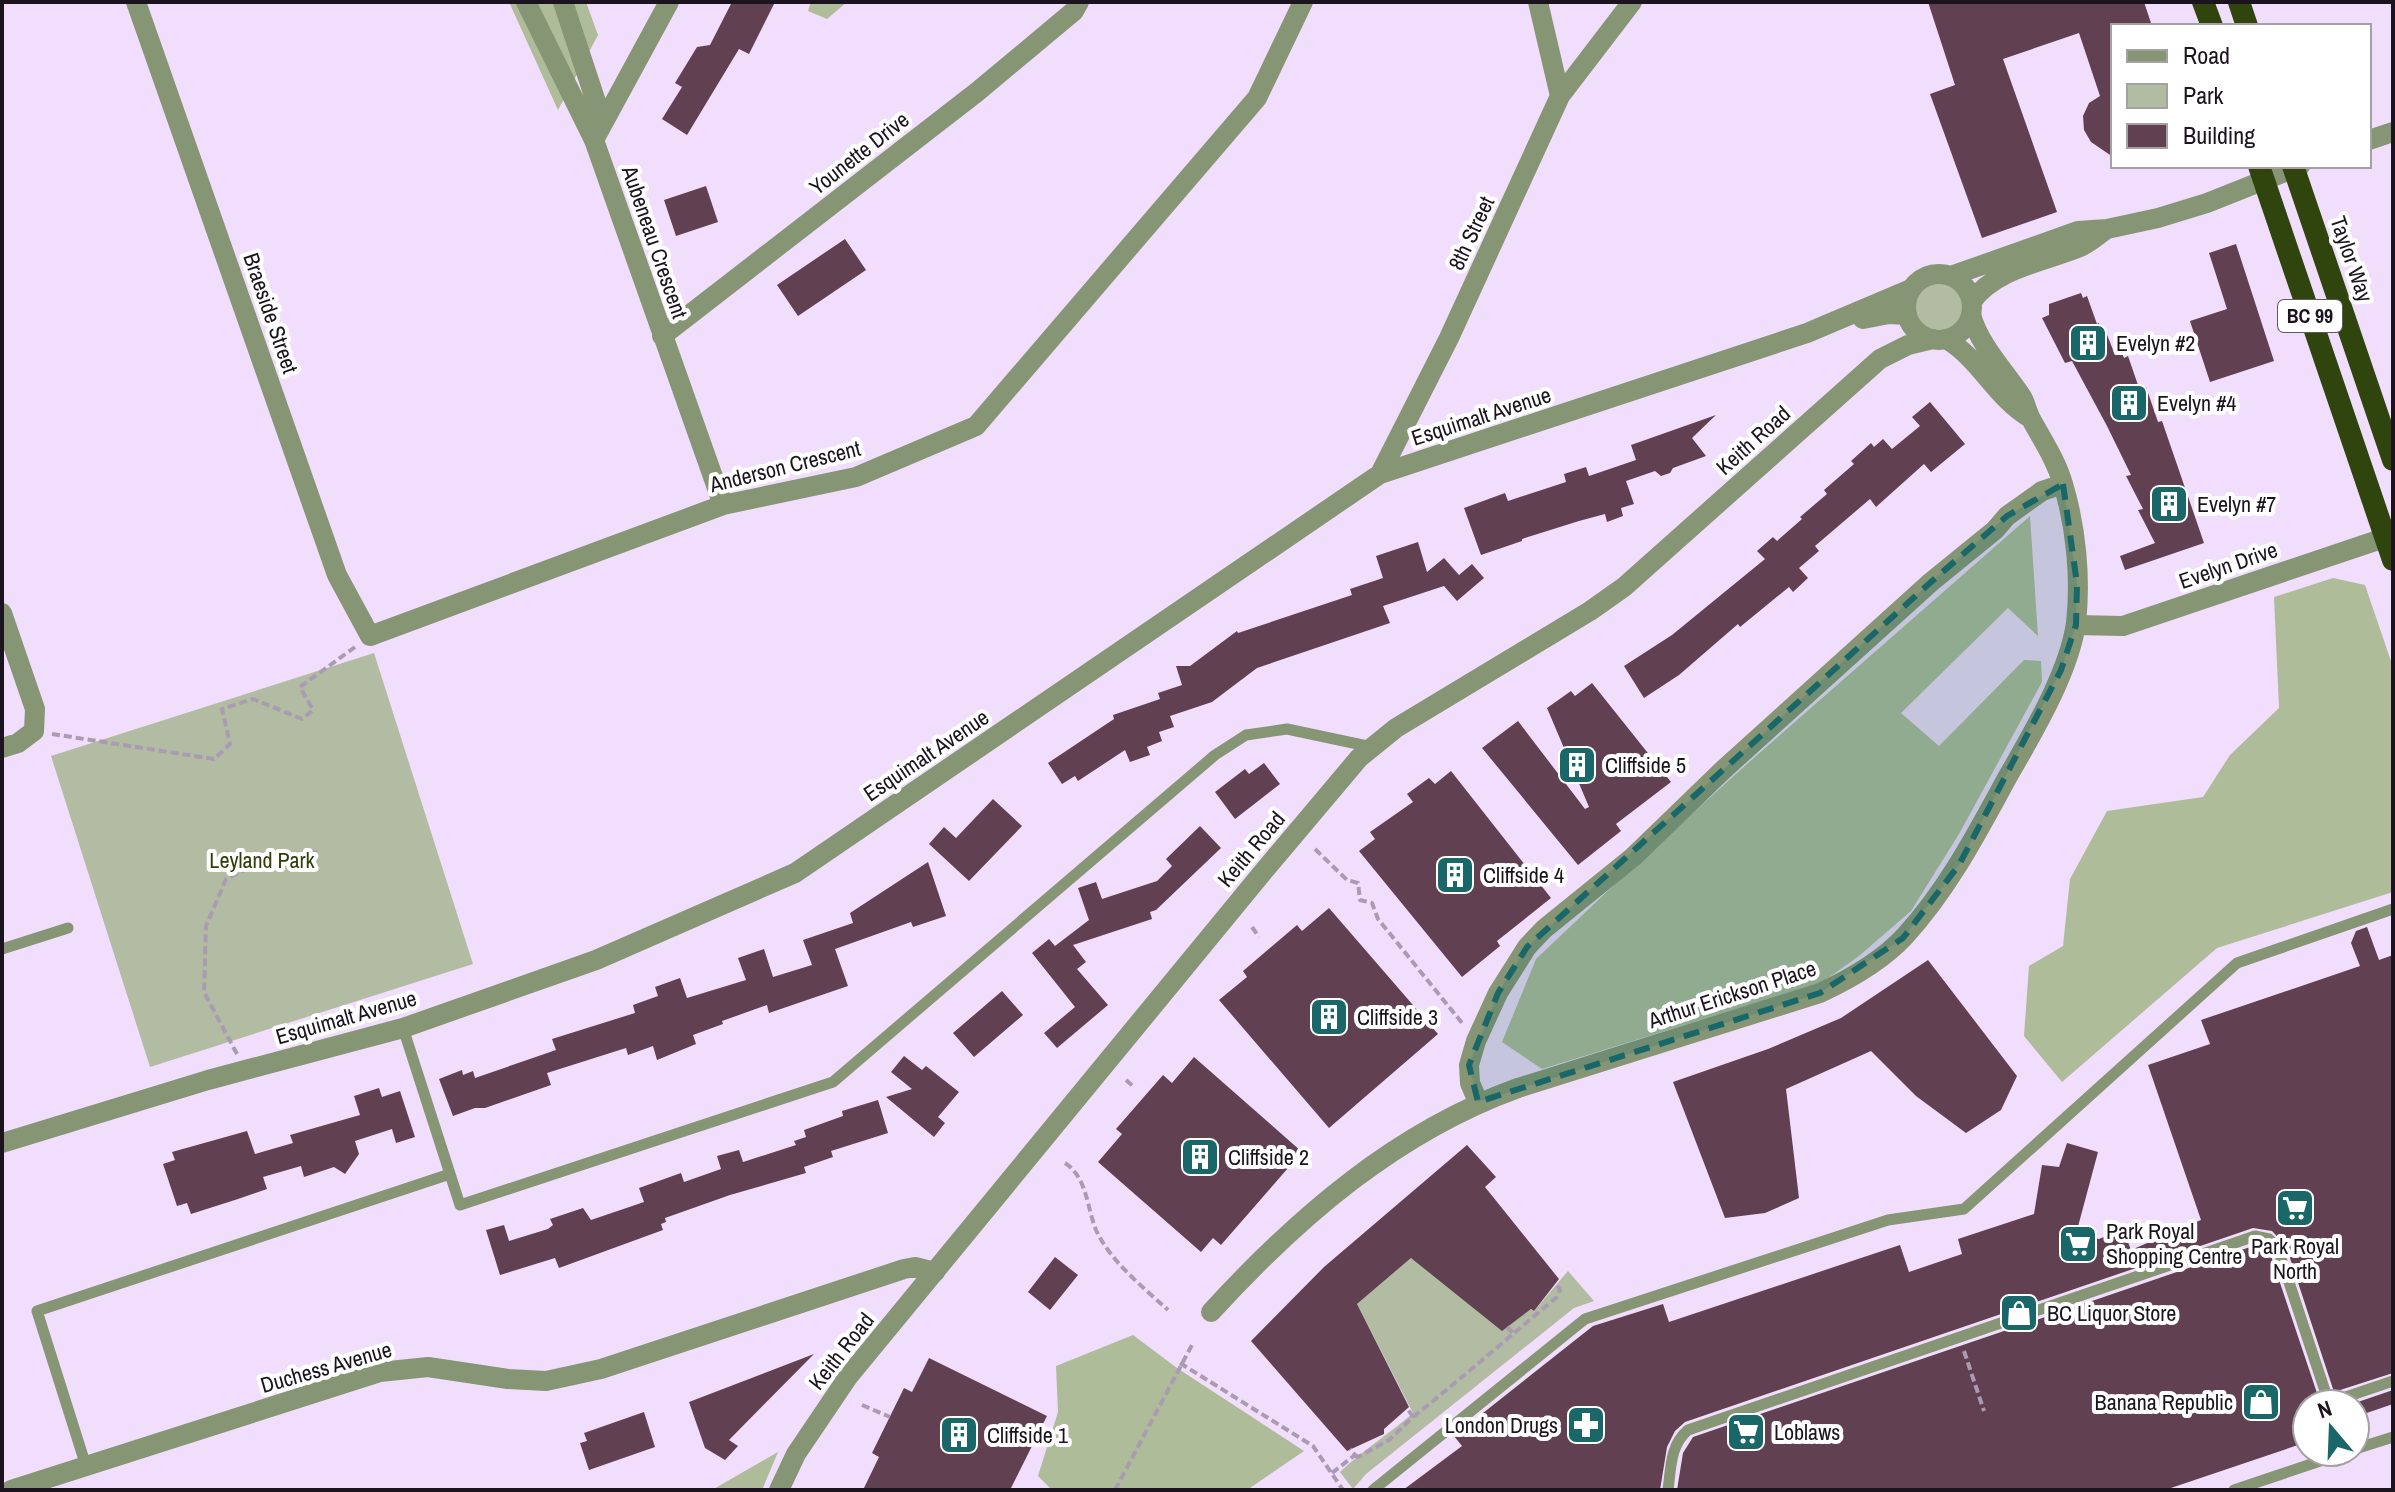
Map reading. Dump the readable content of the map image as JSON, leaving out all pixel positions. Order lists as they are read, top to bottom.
{
  "streets": {
    "highway": ["Taylor Way", "BC 99"],
    "street": [
      "Younette Drive",
      "8th Street",
      "Aubeneau Crescent",
      "Braeside Street",
      "Esquimalt Avenue",
      "Keith Road",
      "Anderson Crescent",
      "Evelyn Drive",
      "Arthur Erickson Place",
      "Duchess Avenue"
    ]
  },
  "crossings": [
    ["Younette Drive", "Aubeneau Crescent"],
    ["8th Street", "Esquimalt Avenue"],
    ["Aubeneau Crescent", "Anderson Crescent"],
    ["Braeside Street", "Anderson Crescent"],
    ["BC 99", "Evelyn Drive"],
    ["Esquimalt Avenue", "Keith Road"],
    ["Esquimalt Avenue", "Arthur Erickson Place"],
    ["Keith Road", "Arthur Erickson Place"],
    ["Keith Road", "Duchess Avenue"],
    ["Evelyn Drive", "Arthur Erickson Place"]
  ],
  "parks": ["Leyland Park"],
  "places": {
    "building": [
      "Evelyn #2",
      "Evelyn #4",
      "Evelyn #7",
      "Cliffside 5",
      "Cliffside 4",
      "Cliffside 3",
      "Cliffside 2",
      "Cliffside 1"
    ],
    "supermarket": ["Park Royal North", "Park Royal Shopping Centre", "Loblaws"],
    "shop": ["BC Liquor Store", "Banana Republic"],
    "pharmacy": ["London Drugs"]
  },
  "legend": ["Road", "Park", "Building"],
  "north": "top"
}
